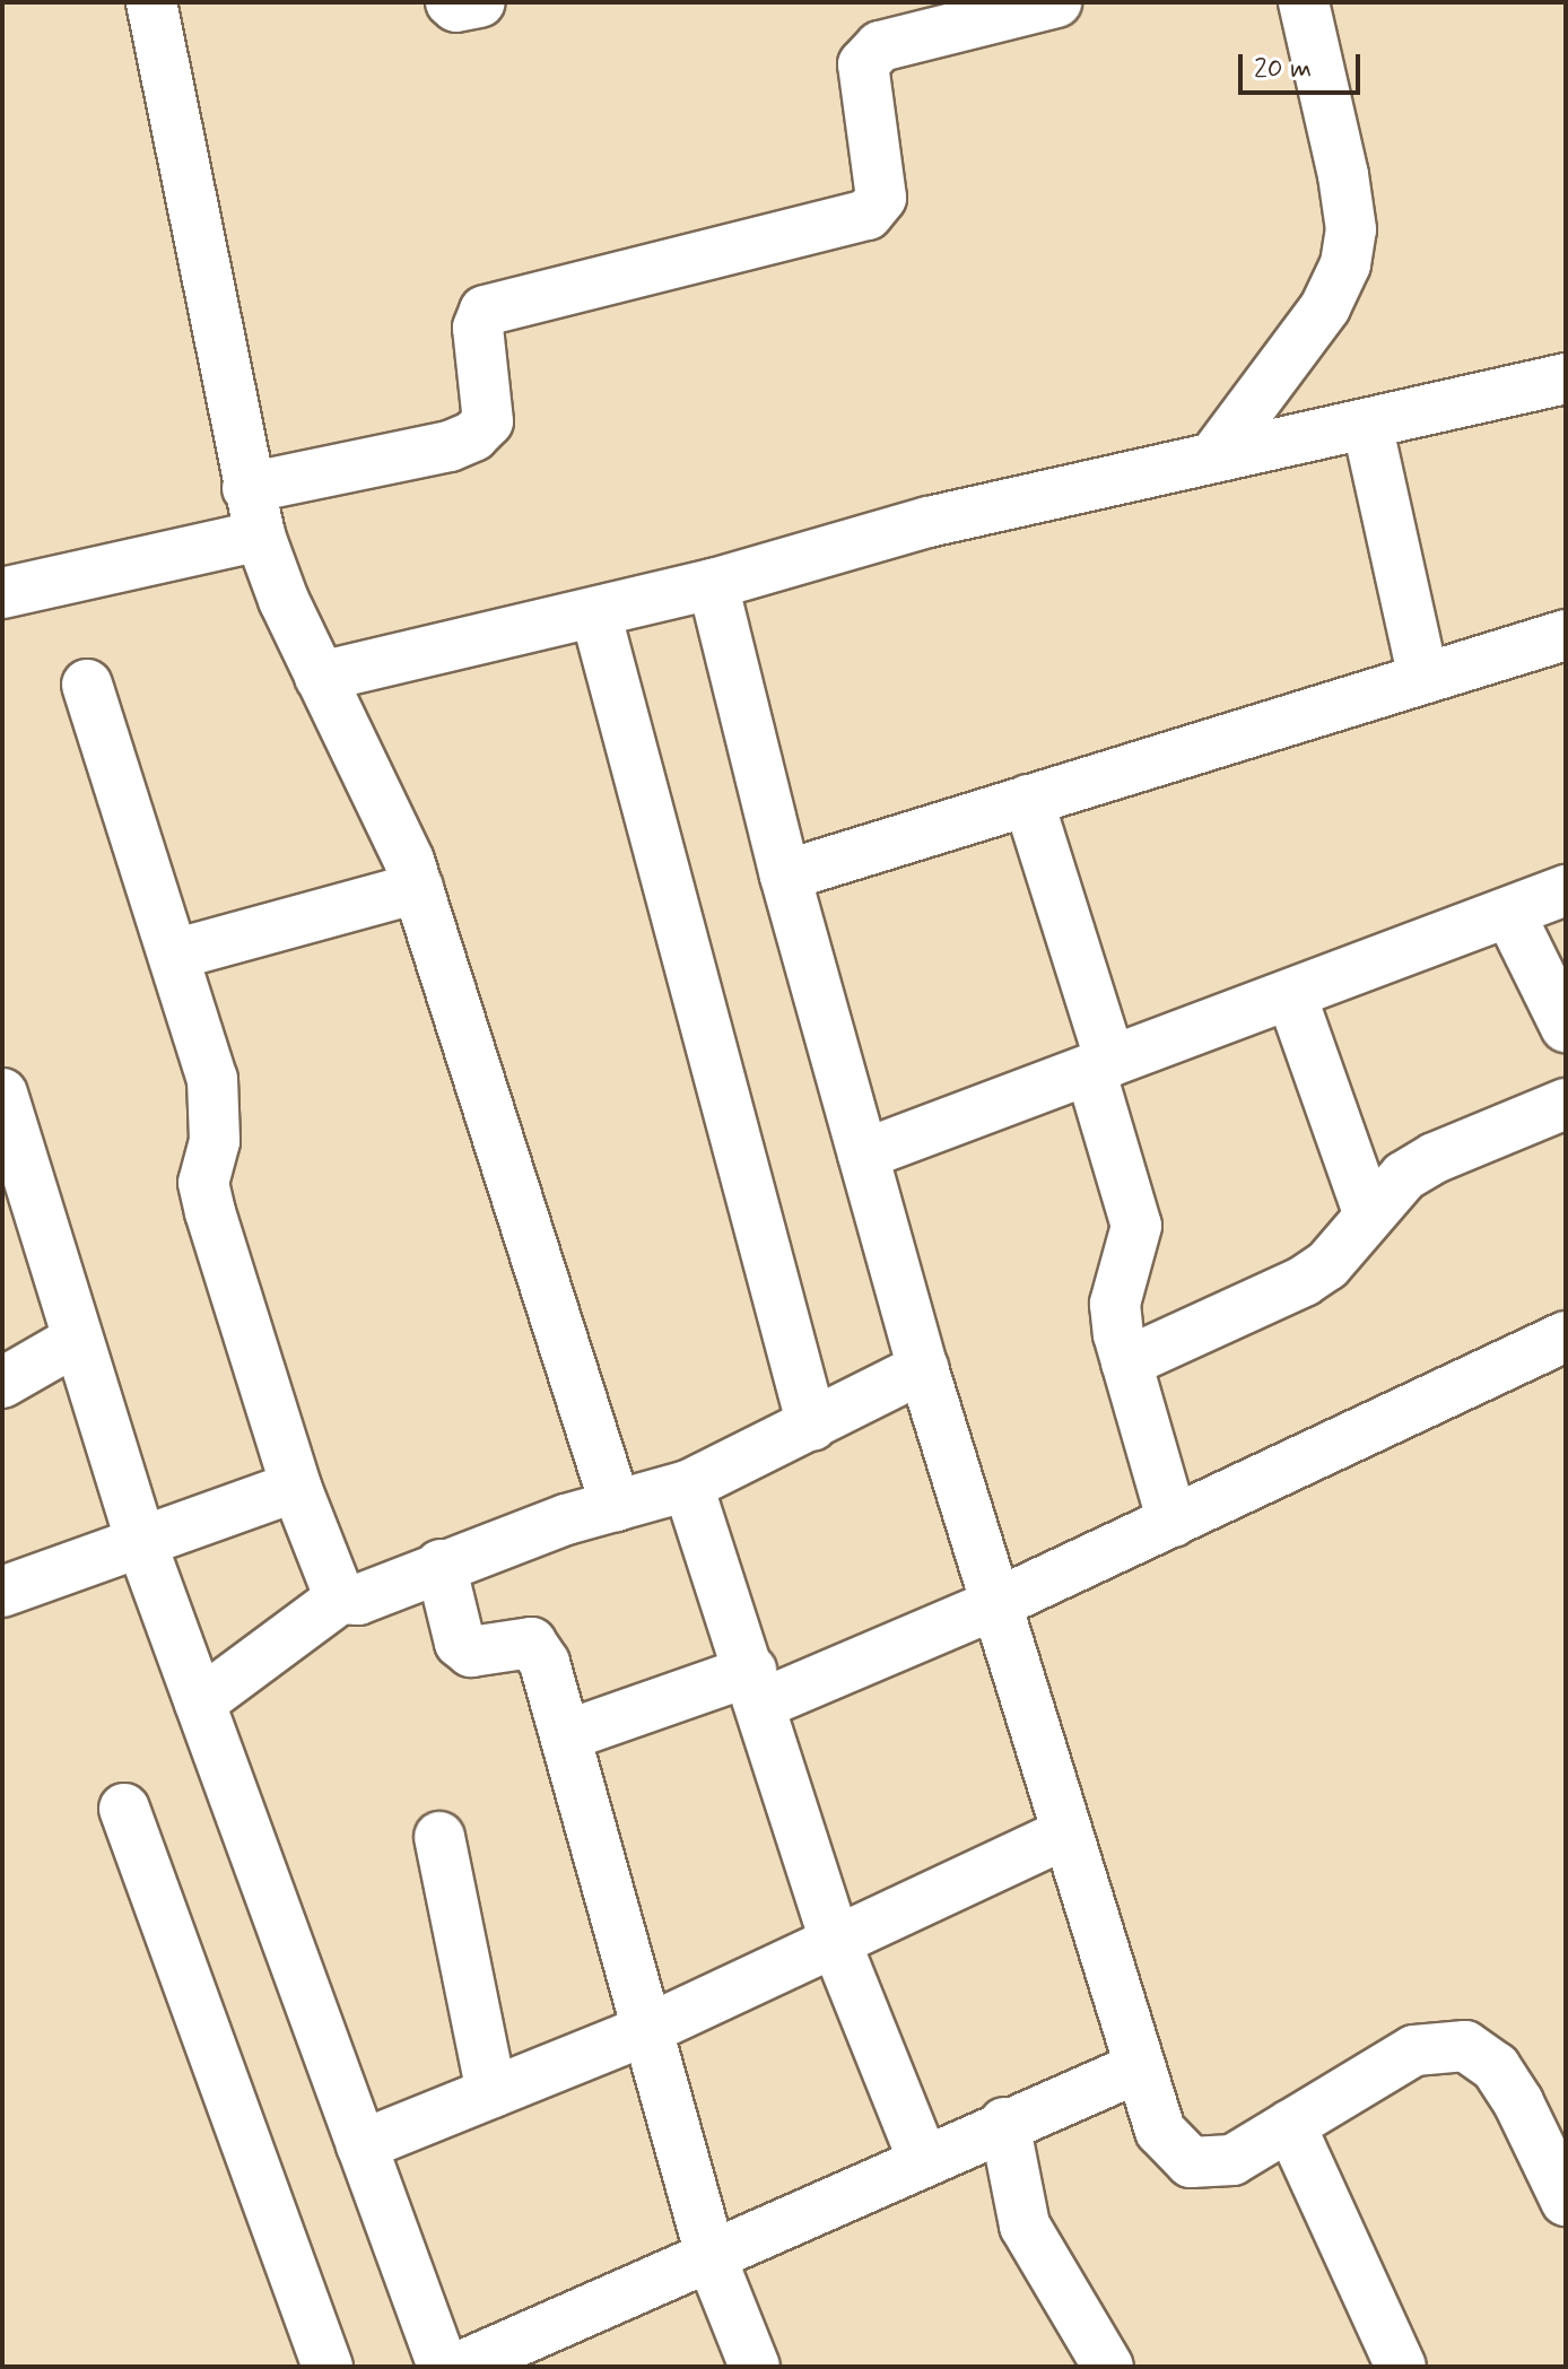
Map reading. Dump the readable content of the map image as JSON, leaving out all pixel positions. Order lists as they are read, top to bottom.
{
  "scale_bar": "20 m"
}
